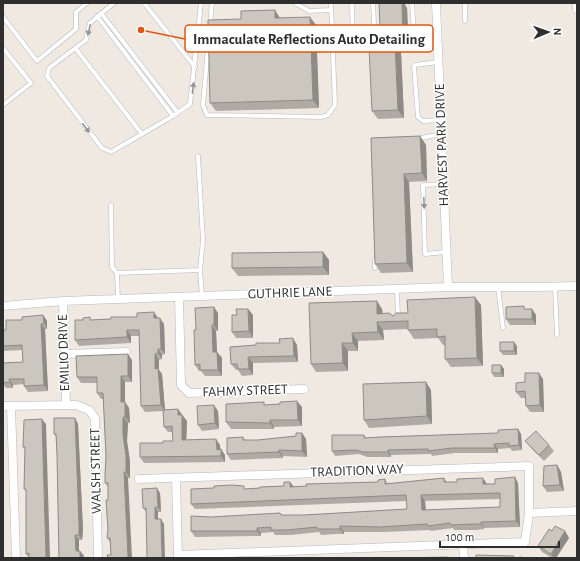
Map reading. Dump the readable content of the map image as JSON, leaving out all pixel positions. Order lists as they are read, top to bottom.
{
  "streets": {
    "street": [
      "HARVEST PARK DRIVE",
      "GUTHRIE LANE",
      "EMILIO DRIVE",
      "FAHMY STREET",
      "WALSH STREET",
      "TRADITION WAY"
    ]
  },
  "crossings": [
    ["HARVEST PARK DRIVE", "GUTHRIE LANE"],
    ["GUTHRIE LANE", "EMILIO DRIVE"],
    ["GUTHRIE LANE", "FAHMY STREET"],
    ["EMILIO DRIVE", "WALSH STREET"]
  ],
  "places": ["Immaculate Reflections Auto Detailing"],
  "scale_bar": "100 m",
  "north": "right"
}
